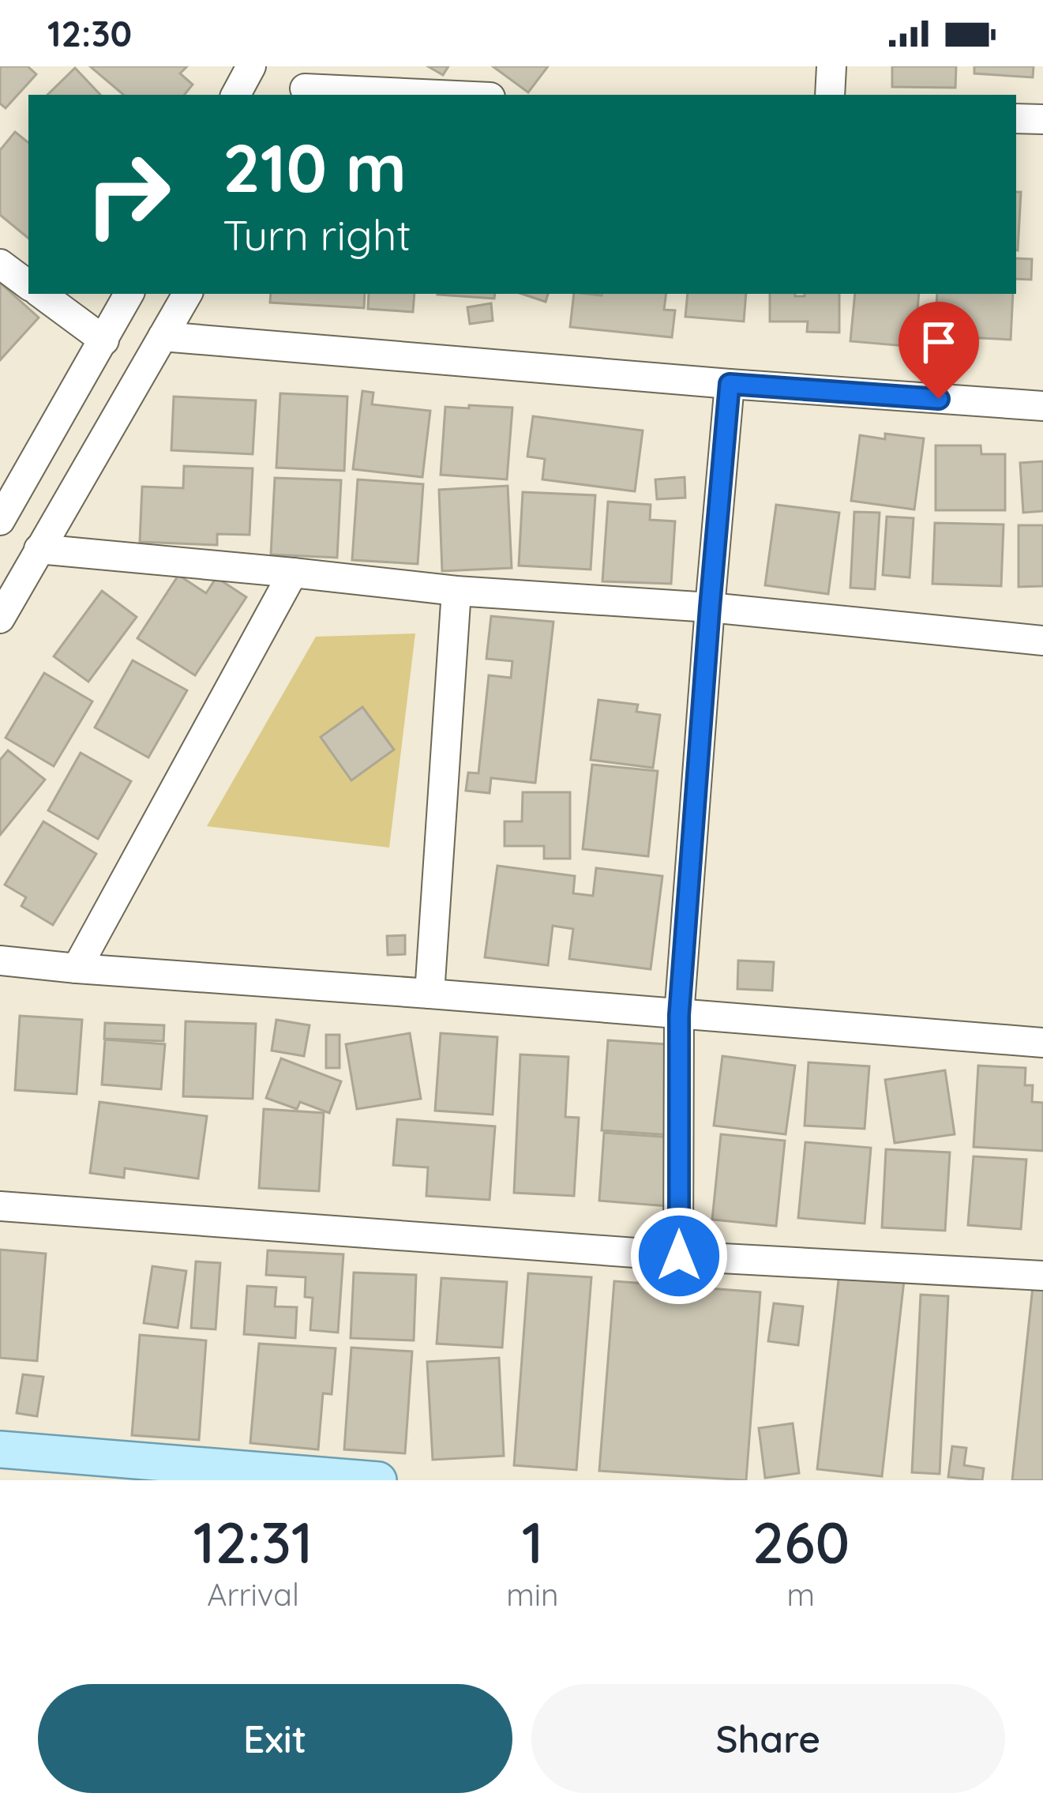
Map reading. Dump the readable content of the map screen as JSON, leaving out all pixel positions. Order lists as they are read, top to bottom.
{
  "page": {
    "status": "12:30",
    "turn": ["210 m", "Turn right"],
    "eta": [
      "12:31",
      "Arrival",
      "1",
      "min",
      "260",
      "m"
    ],
    "buttons": ["Exit", "Share"]
  }
}
